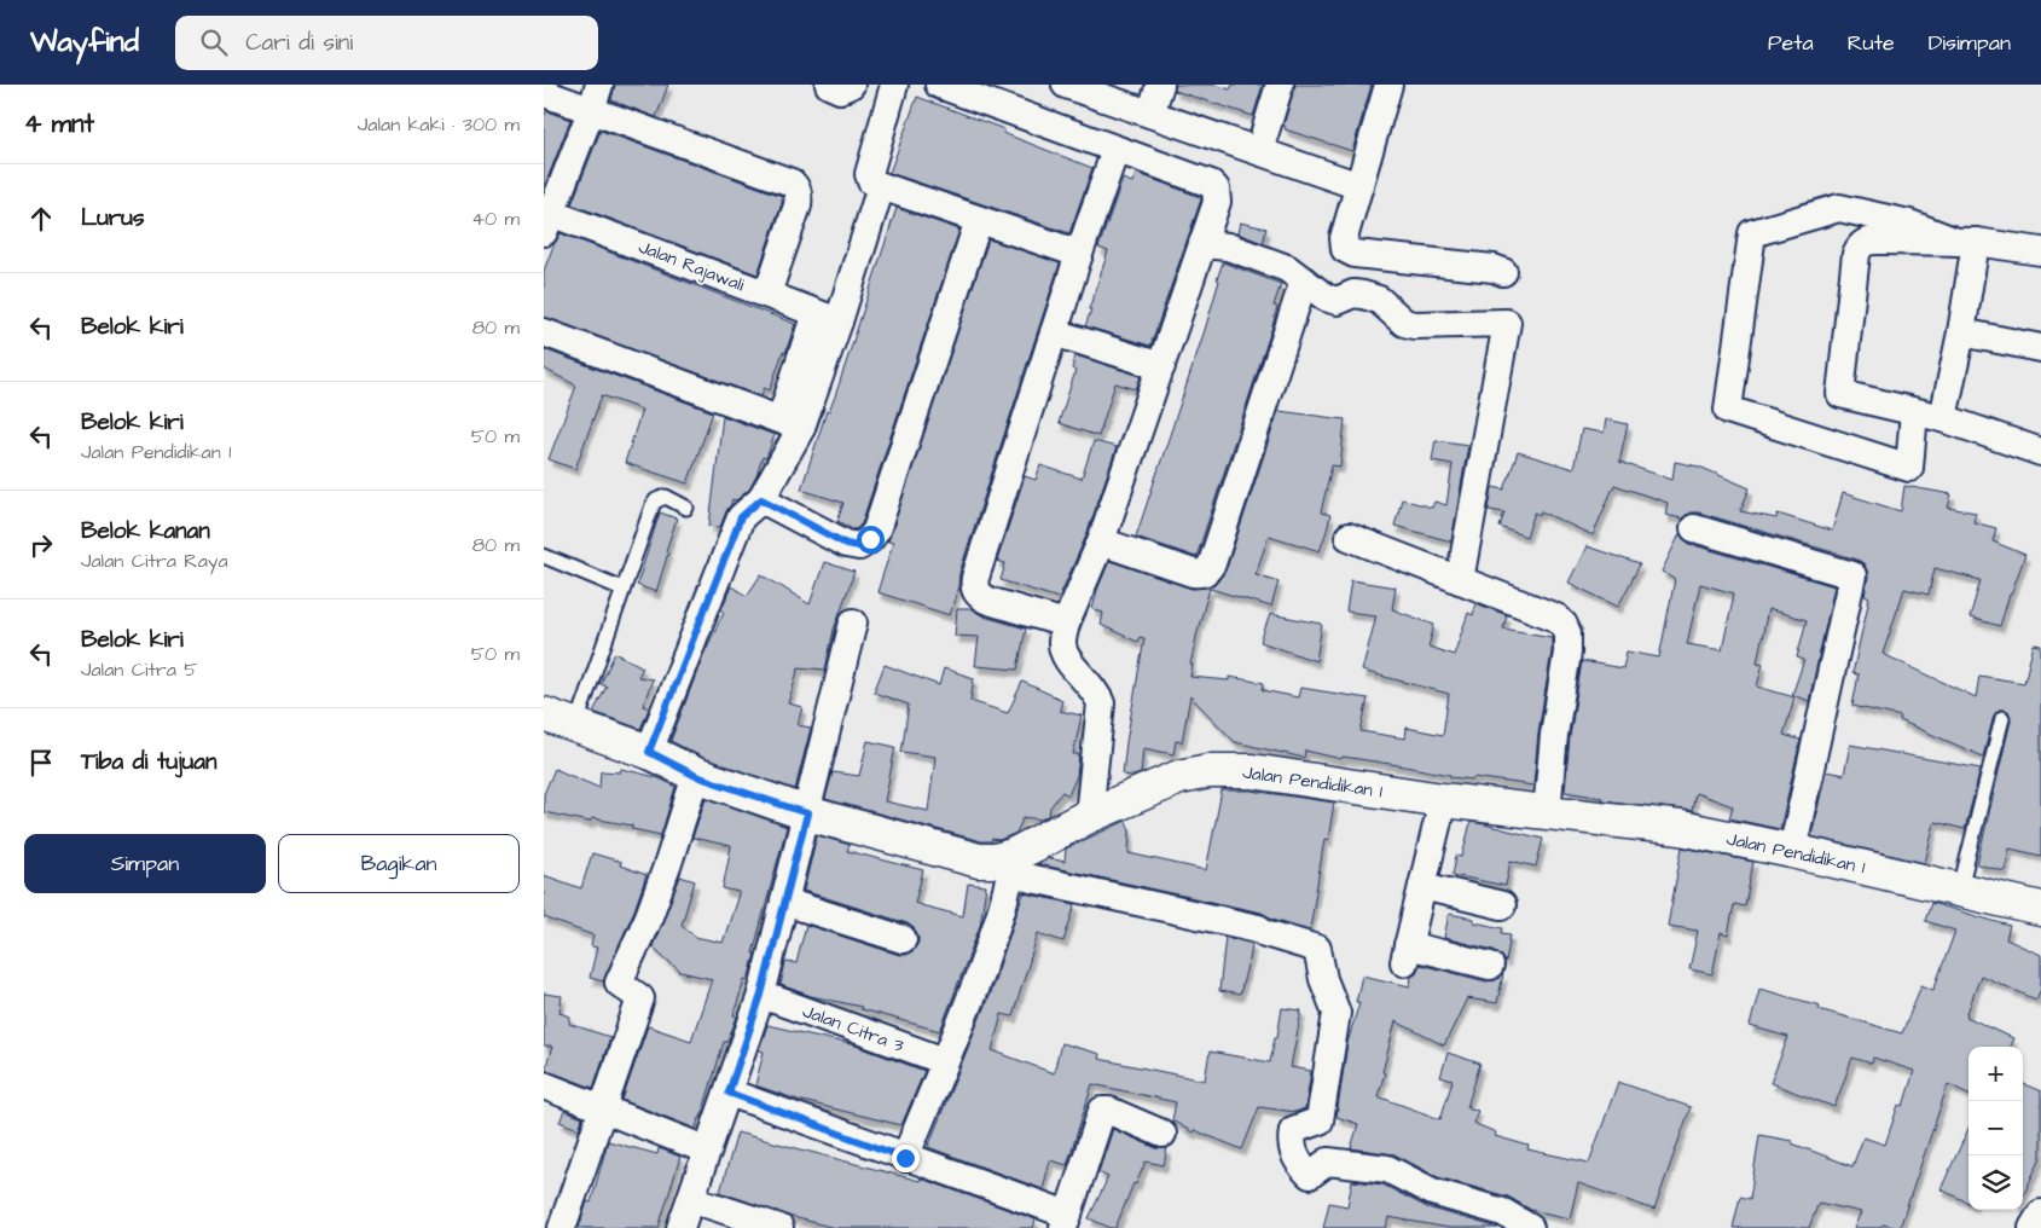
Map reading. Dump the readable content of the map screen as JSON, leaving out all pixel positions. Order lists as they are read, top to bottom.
{
  "streets": {
    "street": ["Jalan Rajawali", "Jalan Pendidikan 1", "Jalan Citra 3"]
  },
  "page": {
    "header": "Wayfind",
    "search": "Cari di sini",
    "nav": ["Peta", "Rute", "Disimpan"],
    "heading": ["4 mnt", "Jalan kaki · 300 m"],
    "list": [
      ["Lurus", "40 m"],
      ["Belok kiri", "80 m"],
      ["Belok kiri", "Jalan Pendidikan 1", "50 m"],
      ["Belok kanan", "Jalan Citra Raya", "80 m"],
      ["Belok kiri", "Jalan Citra 5", "50 m"],
      "Tiba di tujuan"
    ],
    "buttons": ["Simpan", "Bagikan"],
    "map_buttons": ["+", "−"]
  }
}
